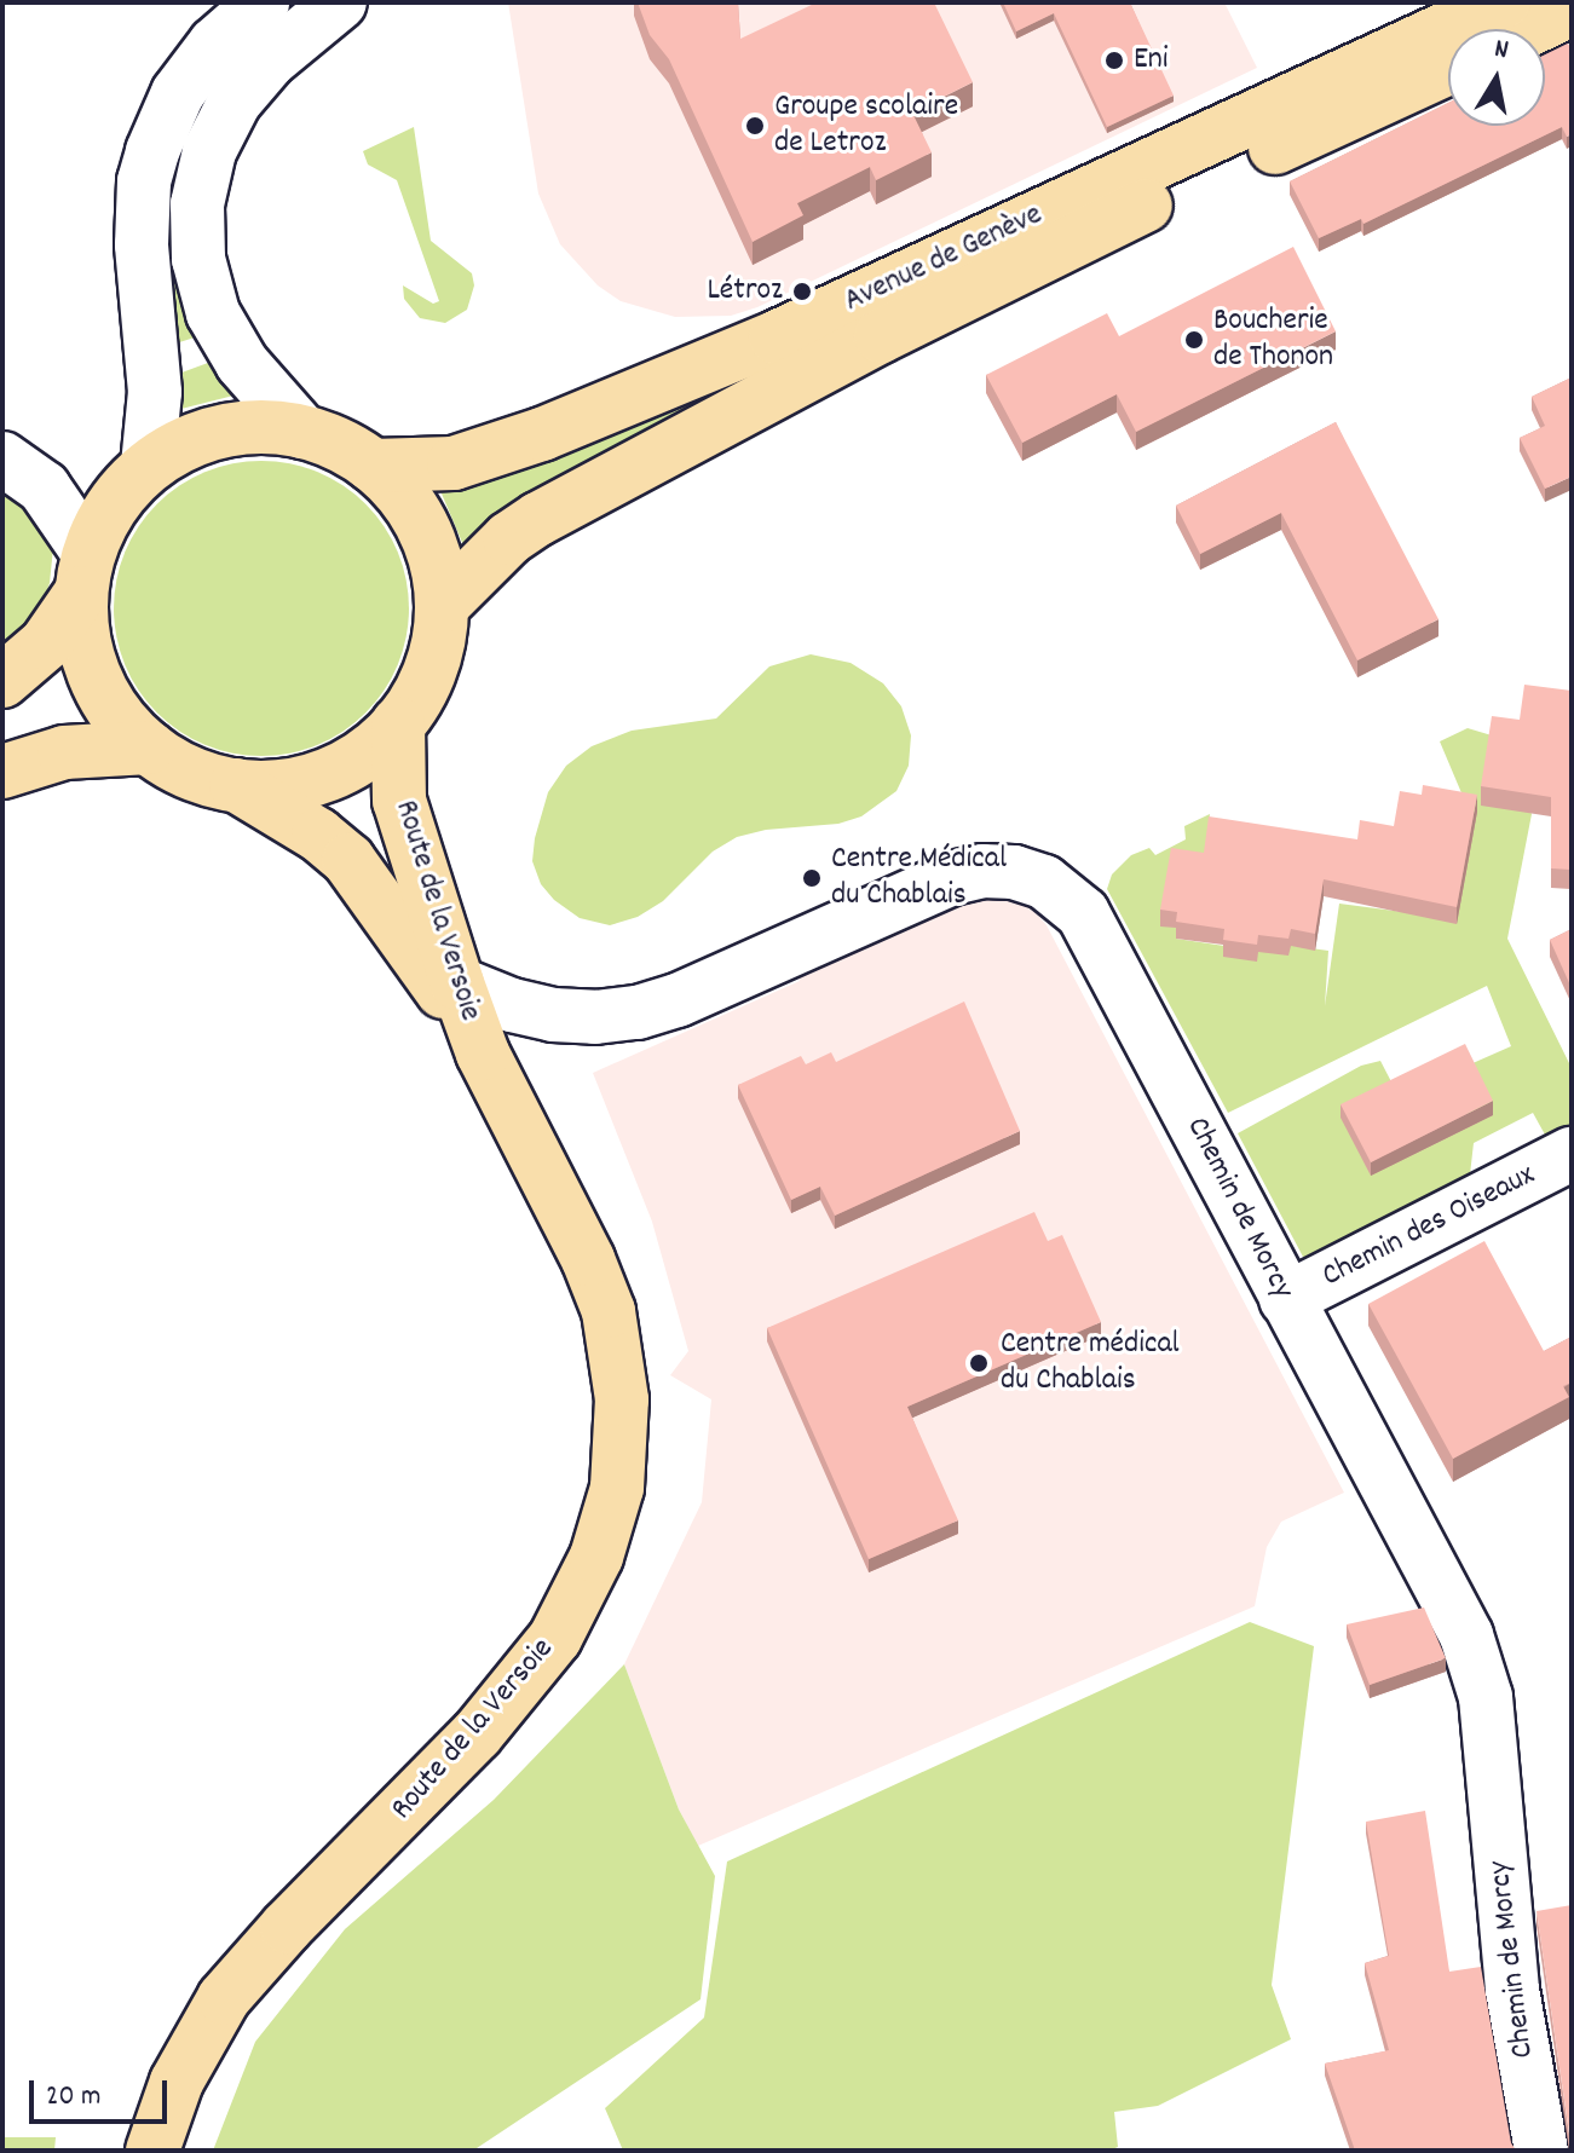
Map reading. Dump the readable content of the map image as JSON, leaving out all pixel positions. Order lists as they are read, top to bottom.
{
  "streets": {
    "main road": ["Avenue de Genève", "Route de la Versoie"],
    "street": ["Chemin de Morcy", "Chemin des Oiseaux"]
  },
  "crossings": [
    ["Route de la Versoie", "Chemin de Morcy"],
    ["Chemin de Morcy", "Chemin des Oiseaux"]
  ],
  "places": [
    "Eni",
    "Groupe scolaire de Letroz",
    "Létroz",
    "Boucherie de Thonon",
    "Centre Médical du Chablais",
    "Centre médical du Chablais"
  ],
  "scale_bar": "20 m",
  "north": "top"
}
